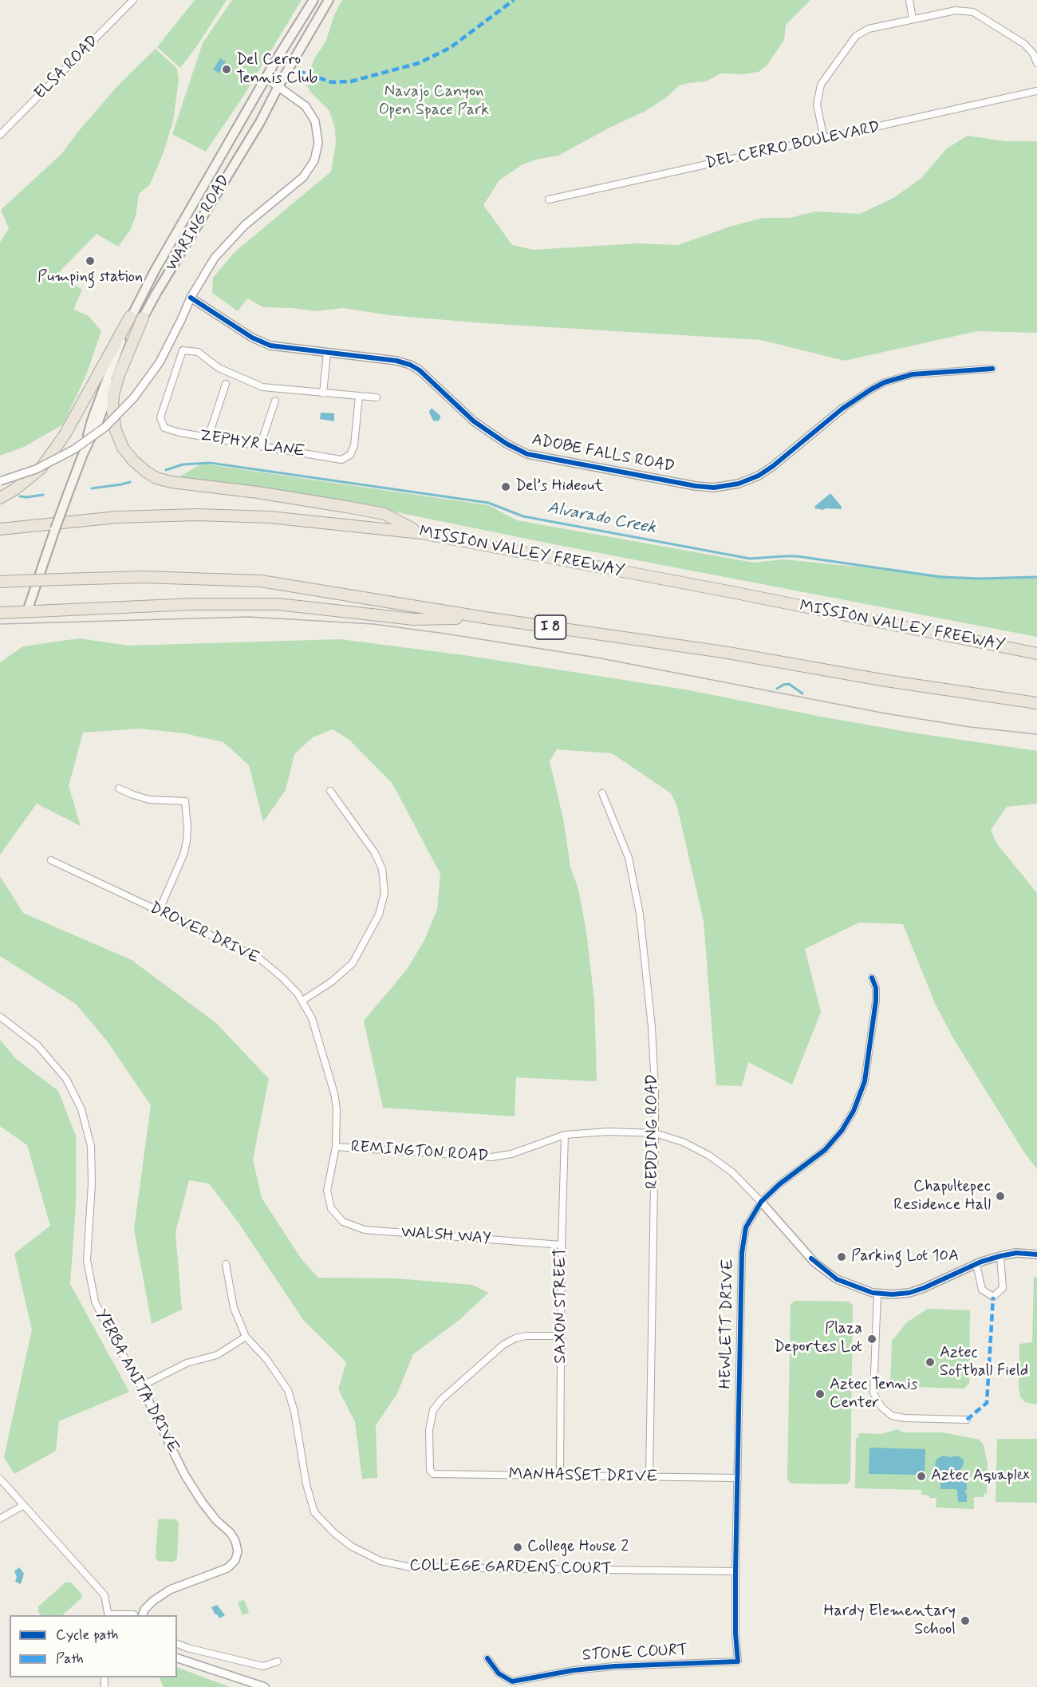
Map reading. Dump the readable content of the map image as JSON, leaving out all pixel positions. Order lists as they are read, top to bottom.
{
  "streets": {
    "highway": ["MISSION VALLEY FREEWAY", "I 8"],
    "main road": ["WARING ROAD"],
    "street": [
      "ELSA ROAD",
      "DEL CERRO BOULEVARD",
      "ZEPHYR LANE",
      "ADOBE FALLS ROAD",
      "DROVER DRIVE",
      "REDDING ROAD",
      "REMINGTON ROAD",
      "WALSH WAY",
      "SAXON STREET",
      "HEWLETT DRIVE",
      "YERBA ANITA DRIVE",
      "MANHASSET DRIVE",
      "COLLEGE GARDENS COURT",
      "STONE COURT"
    ]
  },
  "crossings": [
    ["DROVER DRIVE", "REMINGTON ROAD"],
    ["DROVER DRIVE", "WALSH WAY"],
    ["REDDING ROAD", "REMINGTON ROAD"],
    ["REDDING ROAD", "MANHASSET DRIVE"],
    ["REMINGTON ROAD", "SAXON STREET"],
    ["REMINGTON ROAD", "HEWLETT DRIVE"],
    ["WALSH WAY", "SAXON STREET"],
    ["SAXON STREET", "MANHASSET DRIVE"],
    ["HEWLETT DRIVE", "MANHASSET DRIVE"],
    ["HEWLETT DRIVE", "COLLEGE GARDENS COURT"],
    ["HEWLETT DRIVE", "STONE COURT"]
  ],
  "water": ["Alvarado Creek"],
  "parks": ["Navajo Canyon Open Space Park"],
  "places": [
    "Del Cerro Tennis Club",
    "Pumping station",
    "Del’s Hideout",
    "Chapultepec Residence Hall",
    "Parking Lot 10A",
    "Plaza Deportes Lot",
    "Aztec Softball Field",
    "Aztec Tennis Center",
    "Aztec Aquaplex",
    "College House 2",
    "Hardy Elementary School"
  ],
  "legend": ["Cycle path", "Path"]
}
